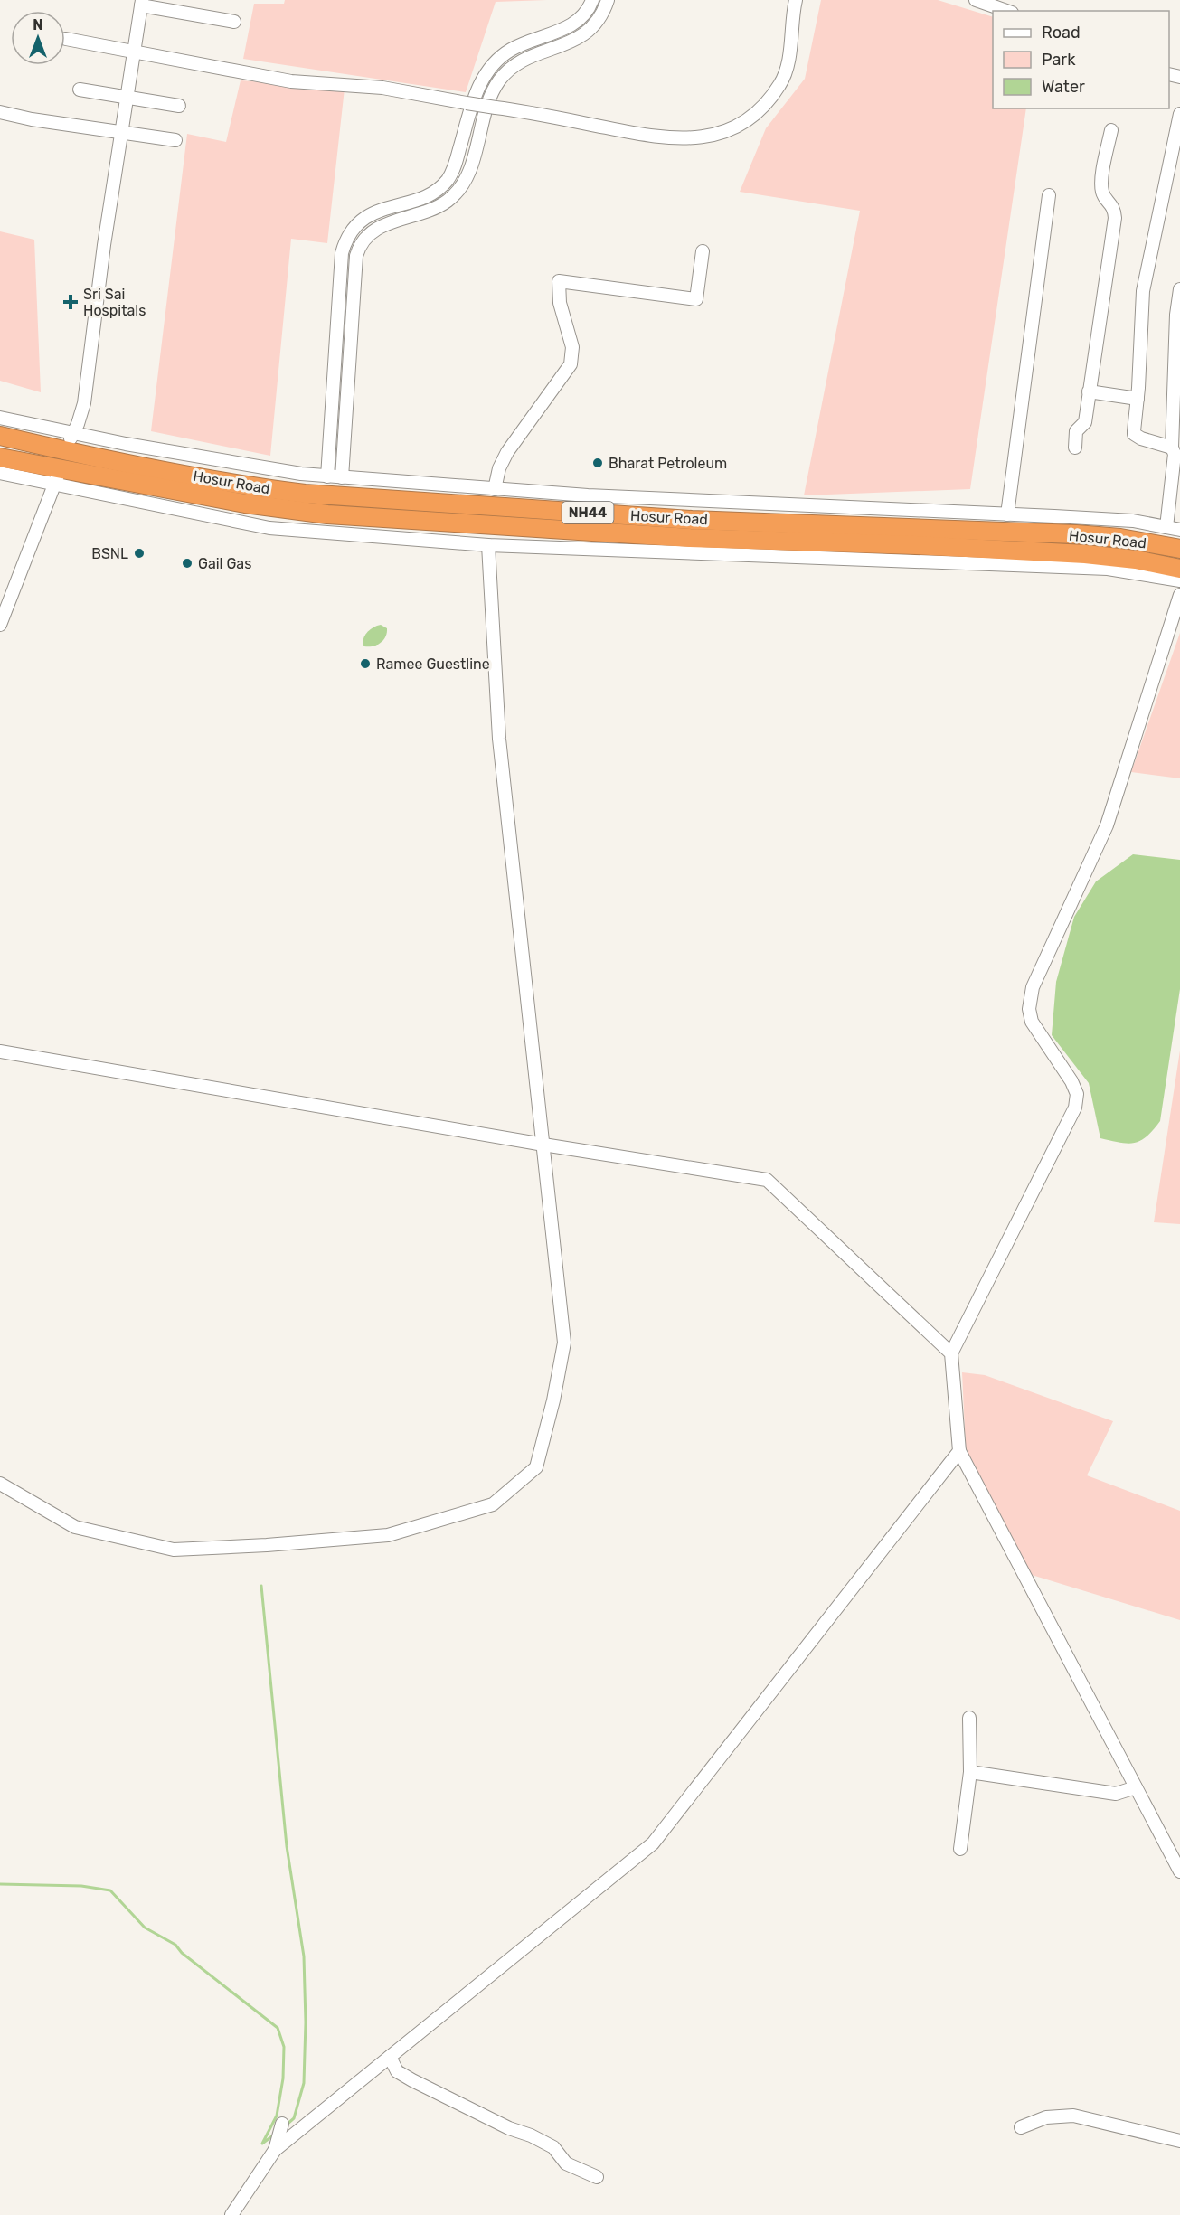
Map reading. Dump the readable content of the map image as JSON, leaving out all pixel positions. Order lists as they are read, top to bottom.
{
  "streets": {
    "highway": ["Hosur Road", "NH44"]
  },
  "places": {
    "health": ["Sri Sai Hospitals"],
    "other": [
      "Bharat Petroleum",
      "BSNL",
      "Gail Gas",
      "Ramee Guestline"
    ]
  },
  "legend": ["Road", "Park", "Water"],
  "north": "top"
}
